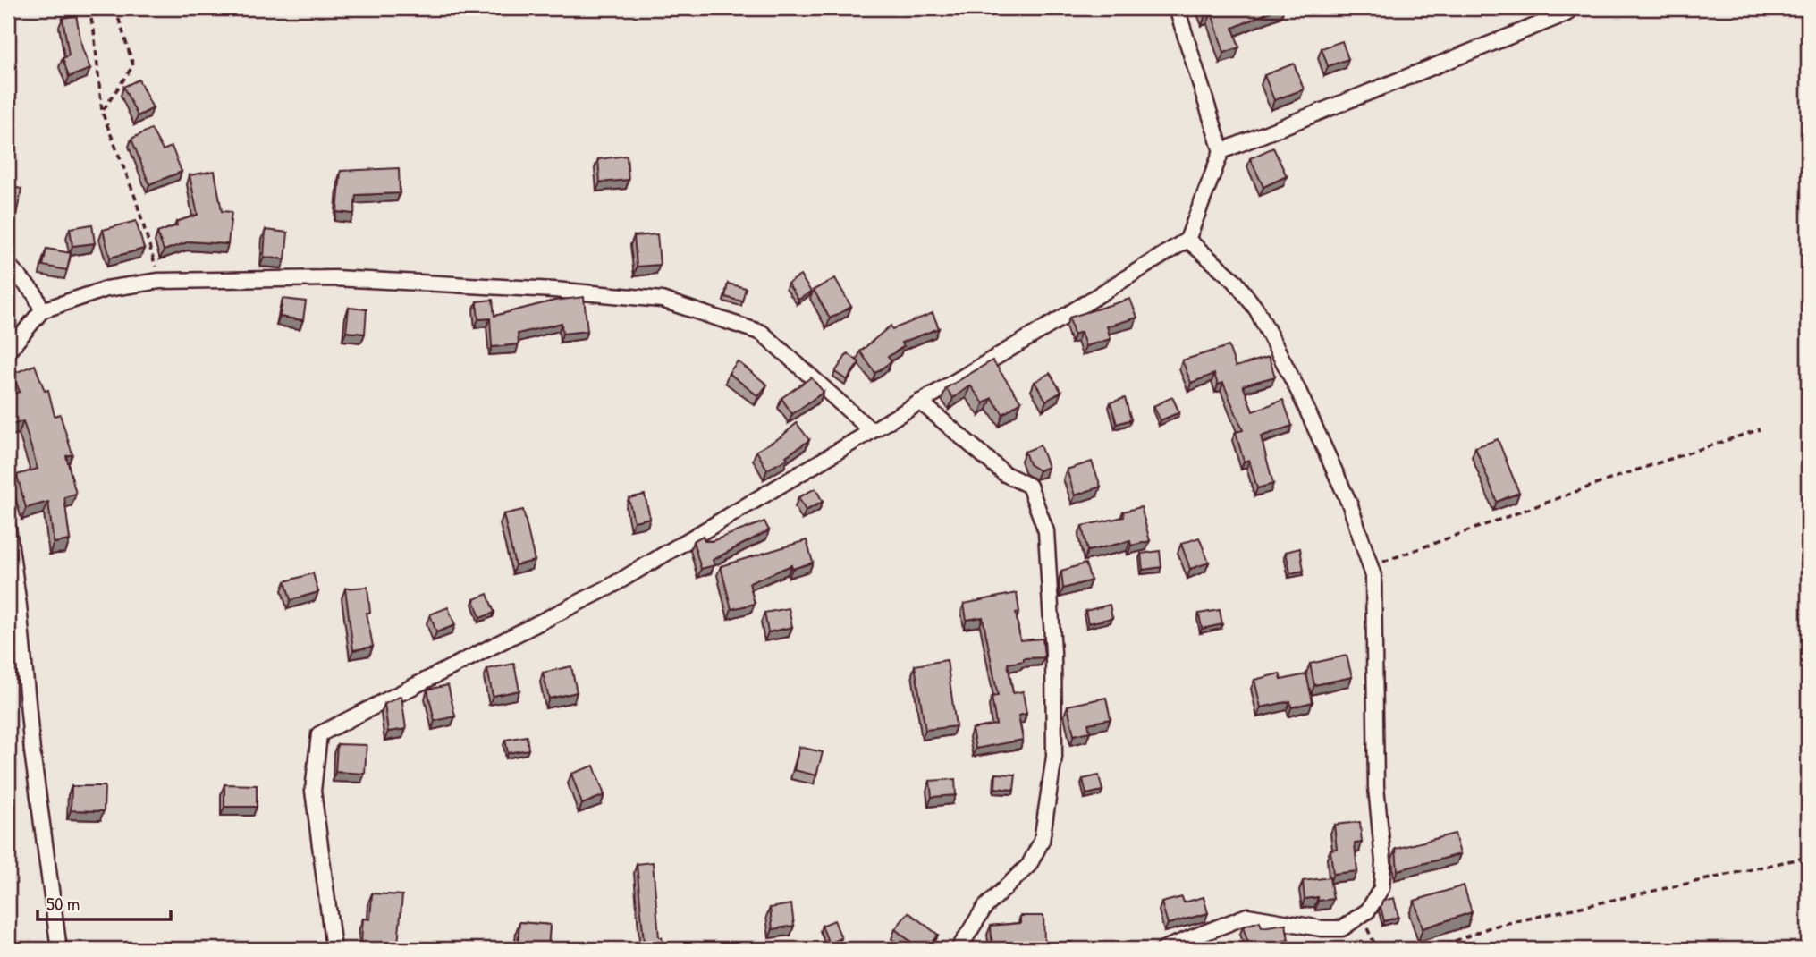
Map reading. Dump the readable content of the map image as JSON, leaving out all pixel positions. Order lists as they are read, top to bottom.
{
  "scale_bar": "50 m"
}
